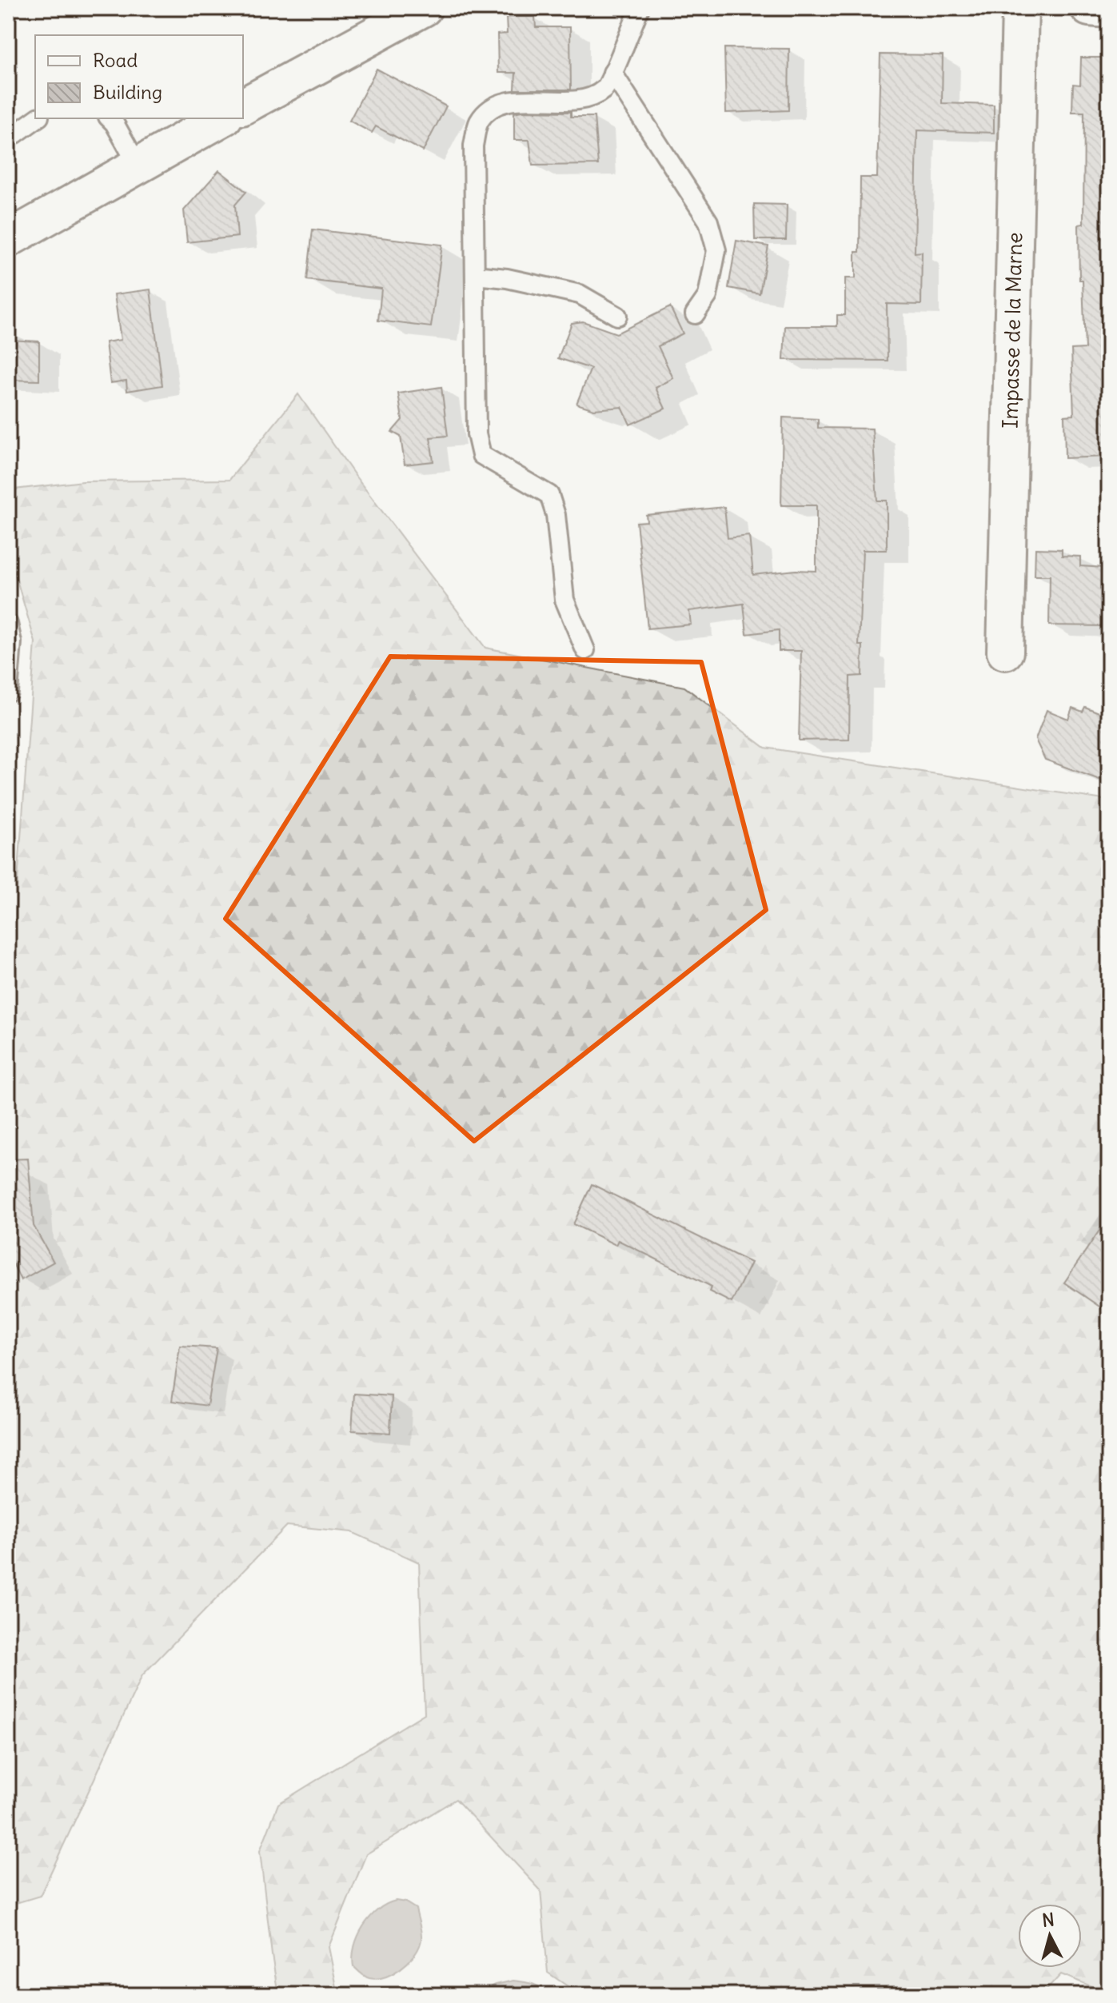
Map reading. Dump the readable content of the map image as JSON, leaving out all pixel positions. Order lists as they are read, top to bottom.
{
  "streets": {
    "street": ["Impasse de la Marne"]
  },
  "legend": ["Road", "Building"],
  "north": "top"
}
